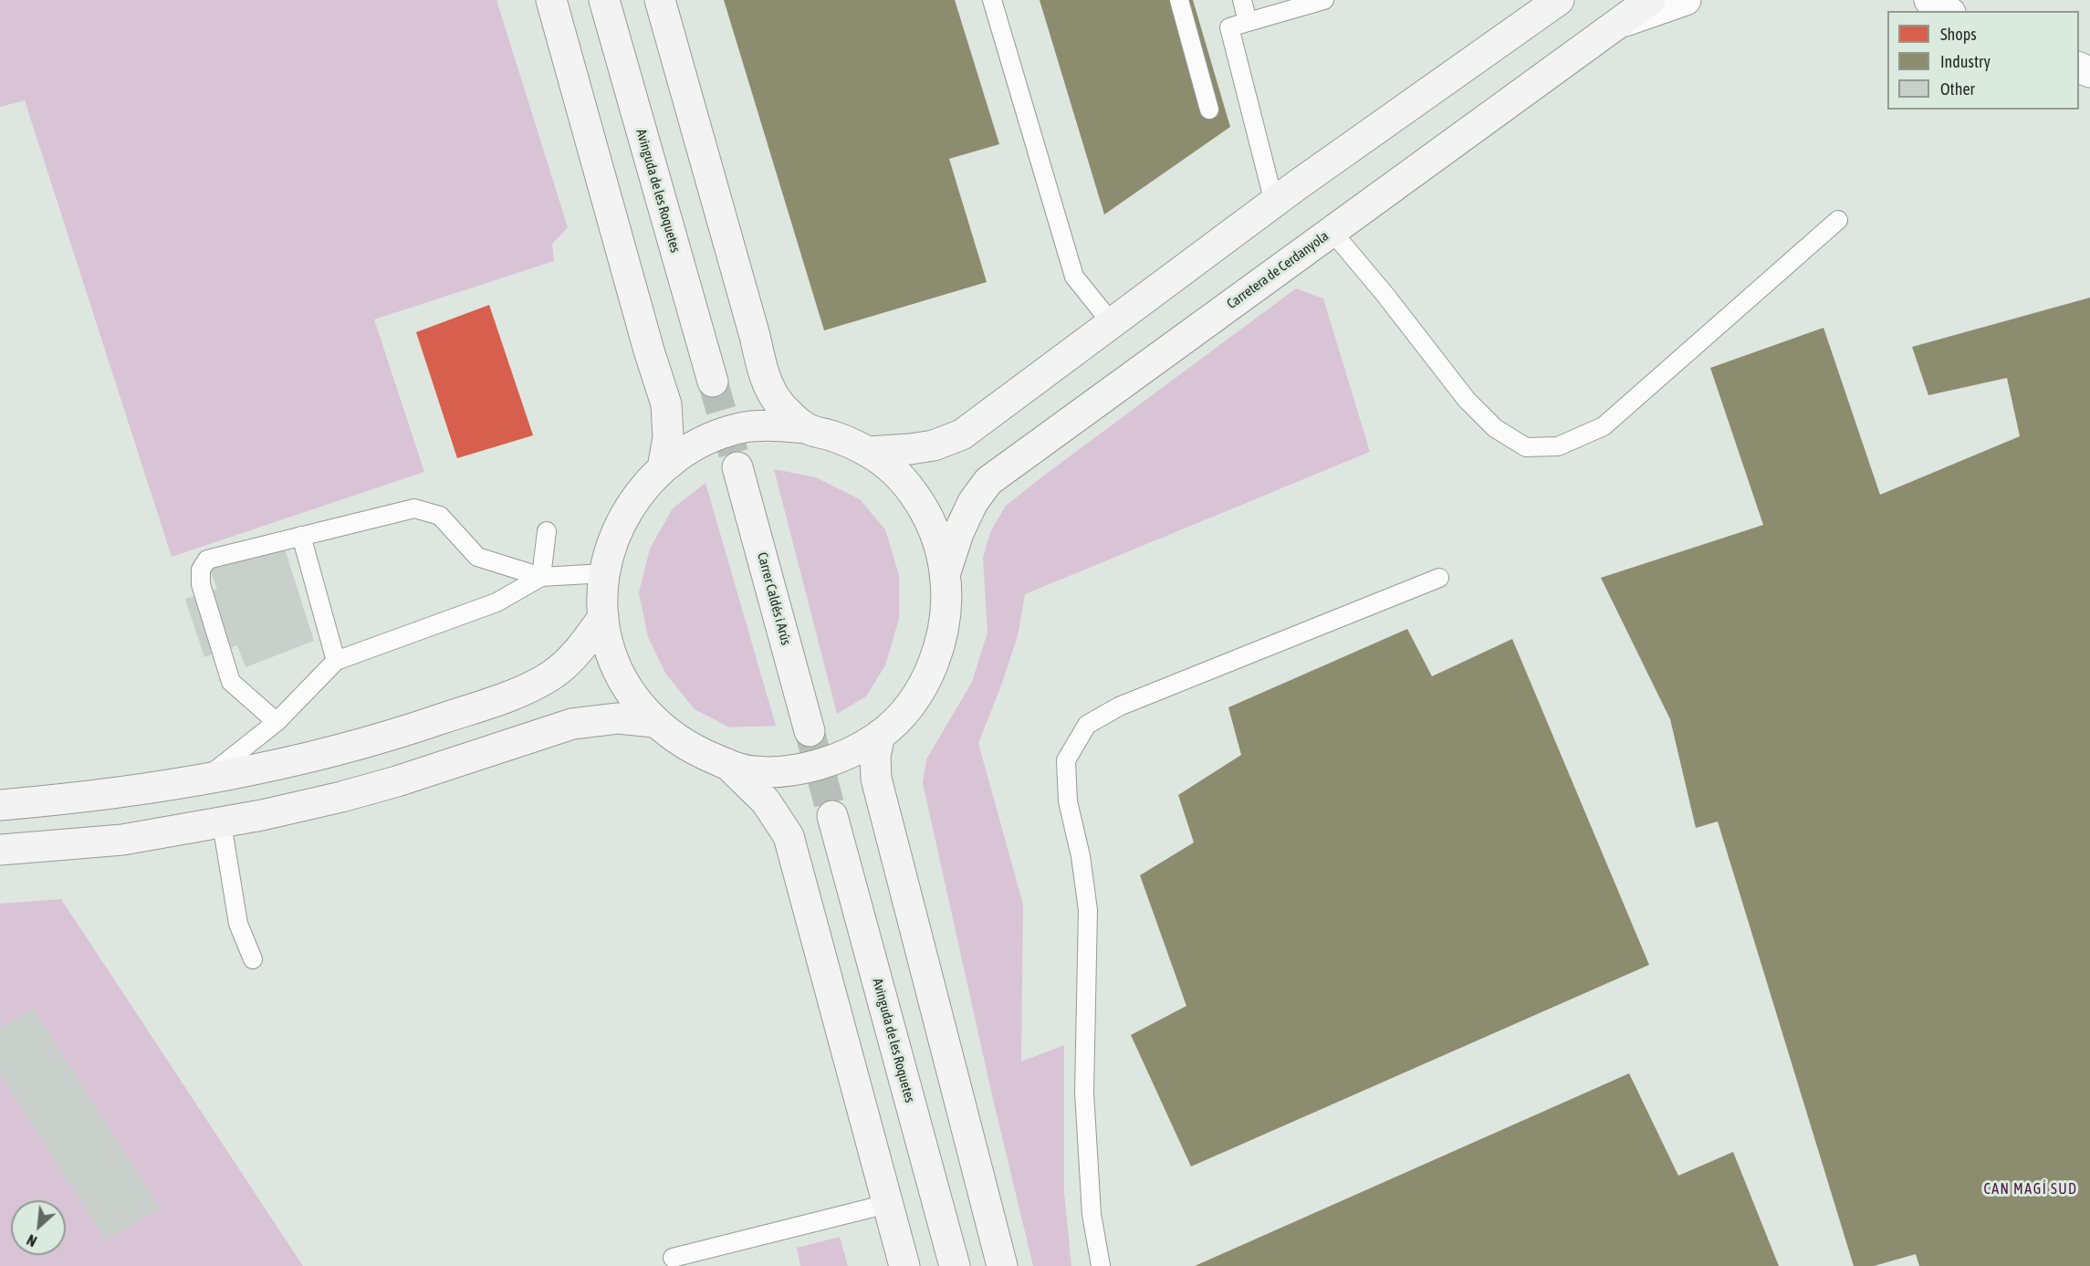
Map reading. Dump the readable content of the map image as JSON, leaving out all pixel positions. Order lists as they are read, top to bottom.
{
  "streets": {
    "main road": ["Avinguda de les Roquetes", "Carretera de Cerdanyola", "Carrer Caldés i Arús"]
  },
  "districts": ["CAN MAGÍ SUD"],
  "legend": ["Shops", "Industry", "Other"],
  "north": "bottom left"
}
